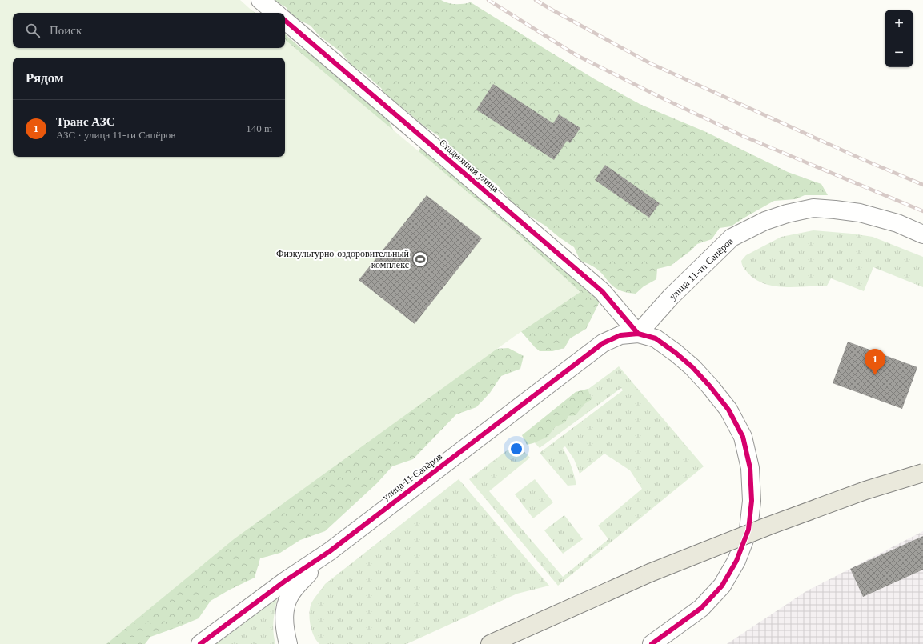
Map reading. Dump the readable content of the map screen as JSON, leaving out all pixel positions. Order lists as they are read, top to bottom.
{
  "streets": {
    "street": ["Стадионная улица", "улица 11-ти Сапёров", "улица 11 Сапёров"]
  },
  "crossings": [
    ["Стадионная улица", "улица 11-ти Сапёров"],
    ["Стадионная улица", "улица 11 Сапёров"],
    ["улица 11-ти Сапёров", "улица 11 Сапёров"]
  ],
  "places": {
    "sports": ["Физкультурно-оздоровительный комплекс"]
  },
  "page": {
    "map_buttons": ["+", "−"],
    "search": "Поиск",
    "heading": "Рядом",
    "list": [
      {
        "mark": "1",
        "name": "Транс АЗС",
        "note": "АЗС · улица 11-ти Сапёров",
        "value": "140 m"
      }
    ],
    "pins": "1"
  }
}
